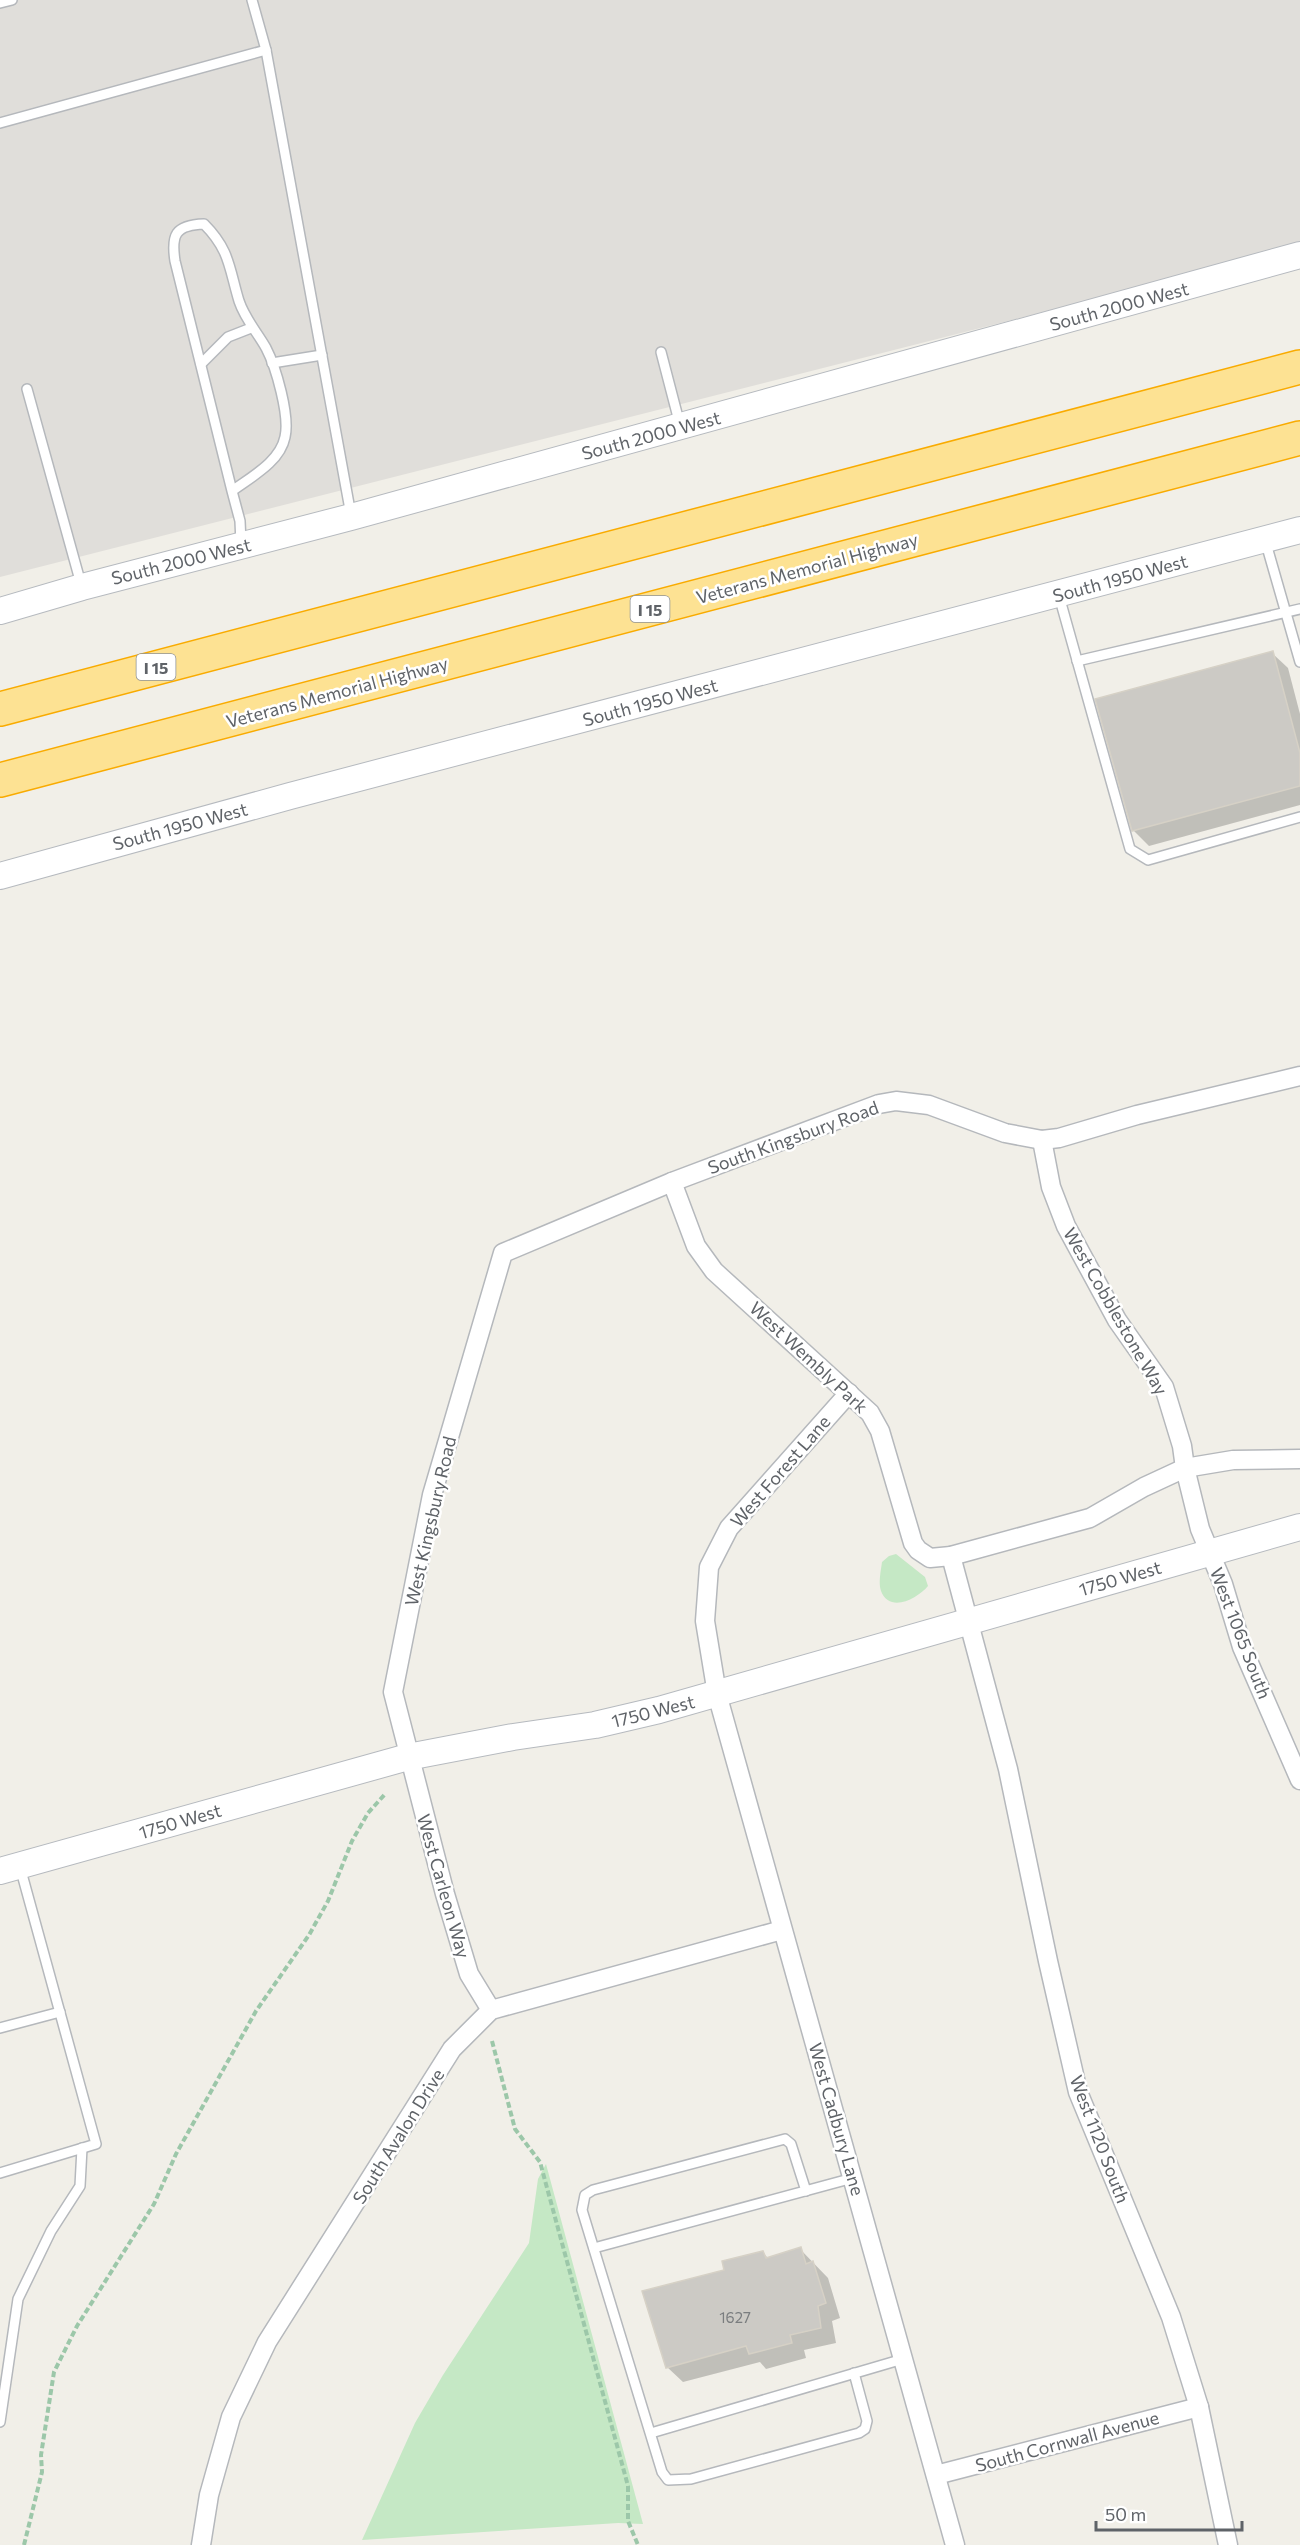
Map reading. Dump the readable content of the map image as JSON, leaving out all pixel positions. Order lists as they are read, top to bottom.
{
  "streets": {
    "highway": ["Veterans Memorial Highway", "I 15"],
    "street": [
      "South 2000 West",
      "South 1950 West",
      "South Kingsbury Road",
      "West Cobblestone Way",
      "West Wembly Park",
      "West Forest Lane",
      "West Kingsbury Road",
      "1750 West",
      "West 1065 South",
      "West Carleon Way",
      "West Cadbury Lane",
      "South Avalon Drive",
      "West 1120 South",
      "South Cornwall Avenue"
    ]
  },
  "crossings": [
    ["South Kingsbury Road", "West Cobblestone Way"],
    ["South Kingsbury Road", "West Wembly Park"],
    ["South Kingsbury Road", "West Kingsbury Road"],
    ["West Cobblestone Way", "1750 West"],
    ["West Cobblestone Way", "West 1065 South"],
    ["West Wembly Park", "West Forest Lane"],
    ["West Forest Lane", "1750 West"],
    ["West Forest Lane", "West Cadbury Lane"],
    ["West Kingsbury Road", "1750 West"],
    ["West Kingsbury Road", "West Carleon Way"],
    ["1750 West", "West 1065 South"],
    ["1750 West", "West Carleon Way"],
    ["1750 West", "West Cadbury Lane"],
    ["1750 West", "West 1120 South"],
    ["West Carleon Way", "South Avalon Drive"],
    ["West Cadbury Lane", "South Avalon Drive"],
    ["West Cadbury Lane", "South Cornwall Avenue"],
    ["West 1120 South", "South Cornwall Avenue"]
  ],
  "house_numbers": ["1627"],
  "scale_bar": "50 m"
}
